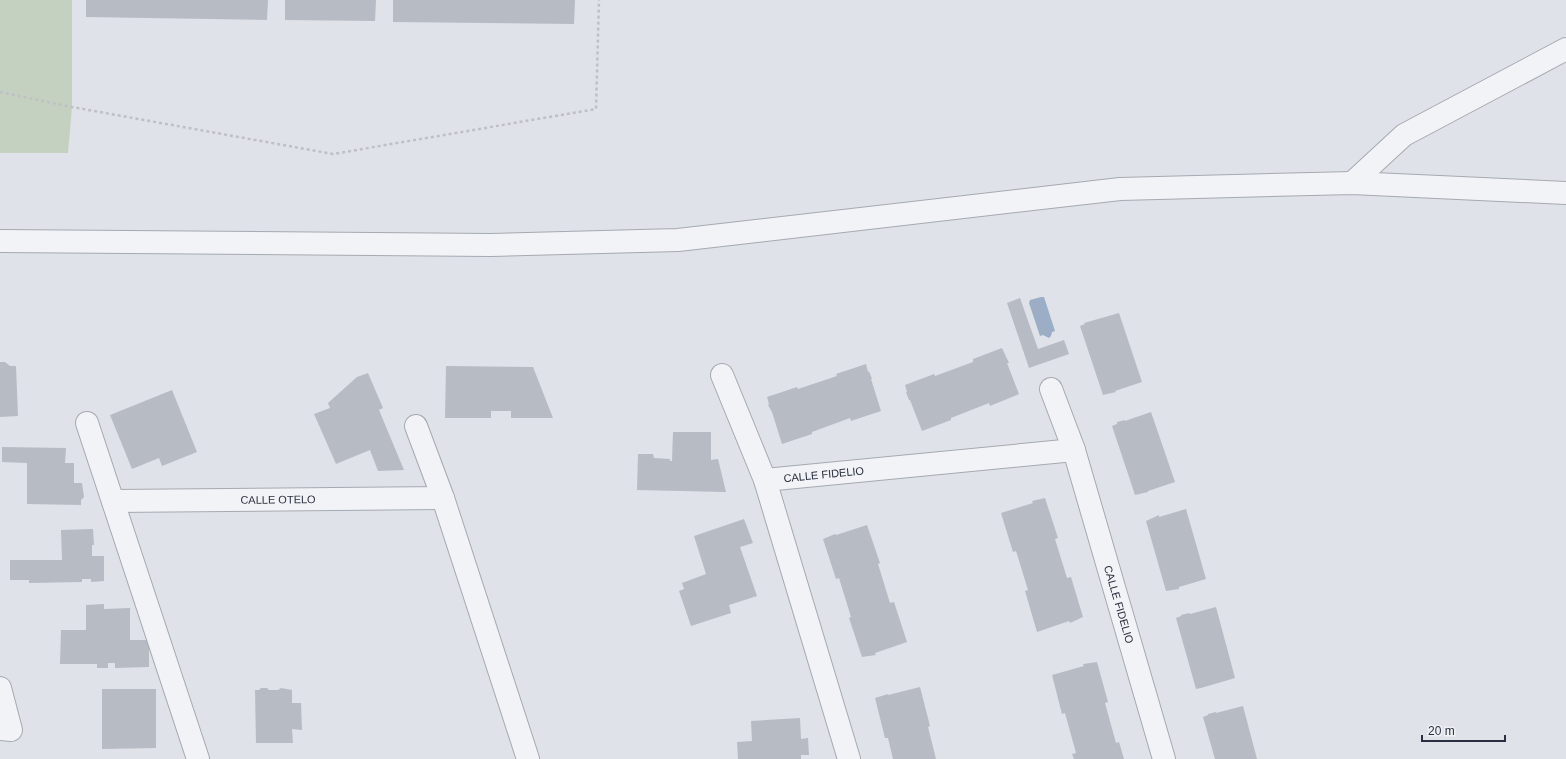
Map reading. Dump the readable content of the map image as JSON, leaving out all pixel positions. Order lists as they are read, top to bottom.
{
  "streets": {
    "street": ["CALLE FIDELIO", "CALLE OTELO"]
  },
  "scale_bar": "20 m"
}
